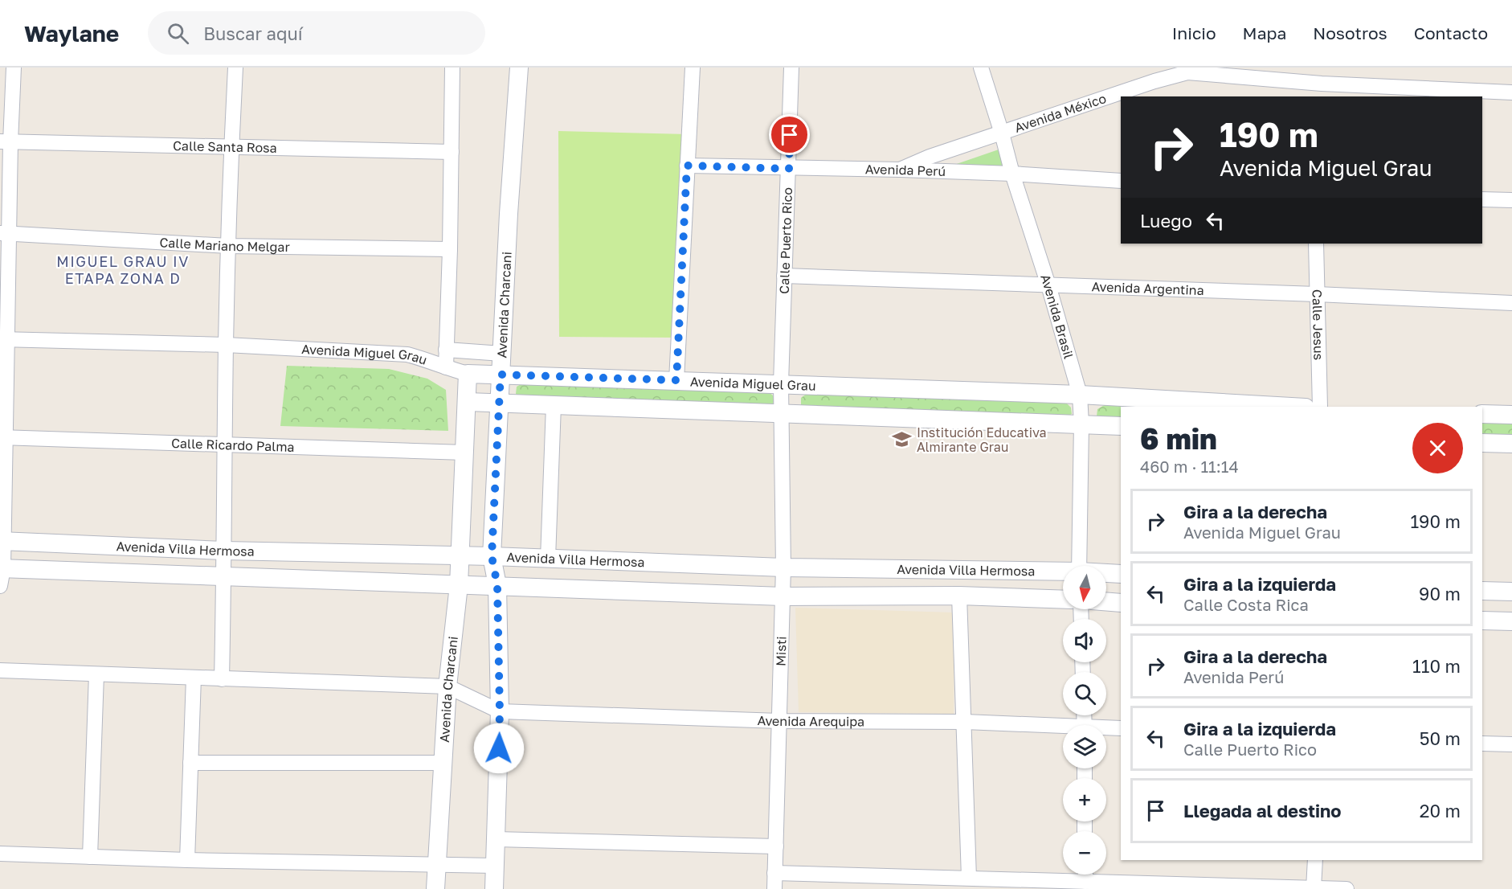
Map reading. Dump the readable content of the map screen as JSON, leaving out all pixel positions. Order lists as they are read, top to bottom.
{
  "streets": {
    "street": [
      "Avenida México",
      "Calle Santa Rosa",
      "Avenida Perú",
      "Calle Puerto Rico",
      "Calle Mariano Melgar",
      "Avenida Argentina",
      "Avenida Charcani",
      "Avenida Brasil",
      "Calle Jesus",
      "Avenida Miguel Grau",
      "Calle Ricardo Palma",
      "Avenida Villa Hermosa",
      "Misti",
      "Avenida Arequipa"
    ]
  },
  "crossings": [
    ["Avenida México", "Avenida Perú"],
    ["Avenida México", "Avenida Brasil"],
    ["Avenida Perú", "Calle Puerto Rico"],
    ["Avenida Perú", "Avenida Brasil"],
    ["Calle Puerto Rico", "Avenida Argentina"],
    ["Calle Puerto Rico", "Avenida Miguel Grau"],
    ["Calle Puerto Rico", "Misti"],
    ["Avenida Argentina", "Avenida Brasil"],
    ["Avenida Argentina", "Calle Jesus"],
    ["Avenida Charcani", "Avenida Miguel Grau"],
    ["Avenida Charcani", "Calle Ricardo Palma"],
    ["Avenida Charcani", "Avenida Villa Hermosa"],
    ["Avenida Charcani", "Avenida Arequipa"],
    ["Avenida Brasil", "Avenida Miguel Grau"],
    ["Avenida Villa Hermosa", "Misti"],
    ["Misti", "Avenida Arequipa"]
  ],
  "districts": ["MIGUEL GRAU IV ETAPA ZONA D"],
  "places": {
    "school or university": ["Institución Educativa Almirante Grau"]
  },
  "north": "bottom",
  "page": {
    "header": "Waylane",
    "search": "Buscar aquí",
    "nav": [
      "Inicio",
      "Mapa",
      "Nosotros",
      "Contacto"
    ],
    "turn": ["190 m", "Avenida Miguel Grau"],
    "then": "Luego",
    "heading": ["6 min", "460 m · 11:14"],
    "list": [
      {
        "name": "Gira a la derecha",
        "note": "Avenida Miguel Grau",
        "value": "190 m"
      },
      {
        "name": "Gira a la izquierda",
        "note": "Calle Costa Rica",
        "value": "90 m"
      },
      {
        "name": "Gira a la derecha",
        "note": "Avenida Perú",
        "value": "110 m"
      },
      {
        "name": "Gira a la izquierda",
        "note": "Calle Puerto Rico",
        "value": "50 m"
      },
      {
        "name": "Llegada al destino",
        "value": "20 m"
      }
    ],
    "map_buttons": ["+", "−"]
  }
}
